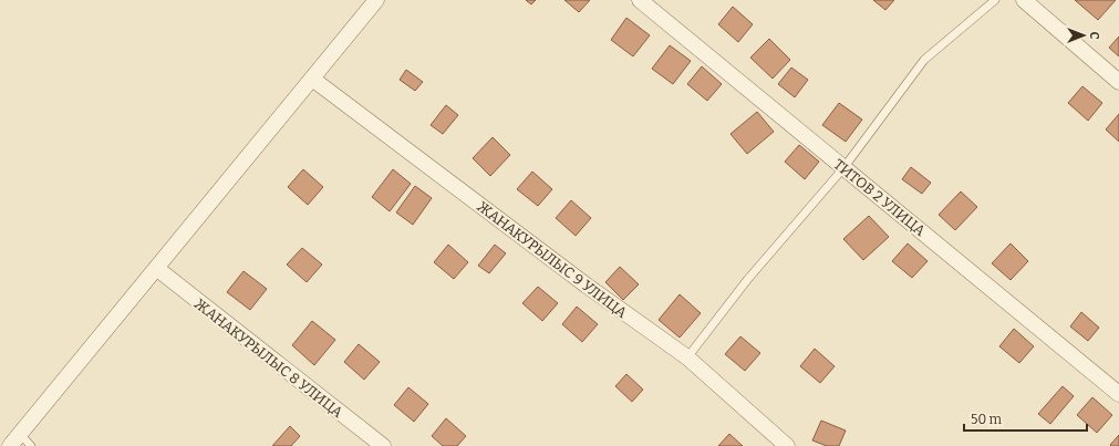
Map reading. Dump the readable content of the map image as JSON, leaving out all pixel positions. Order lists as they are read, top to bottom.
{
  "streets": {
    "street": ["ТИТОВ 2 УЛИЦА", "ЖАНАКУРЫЛЫС 9 УЛИЦА", "ЖАНАКУРЫЛЫС 8 УЛИЦА"]
  },
  "scale_bar": "50 m",
  "north": "right"
}
